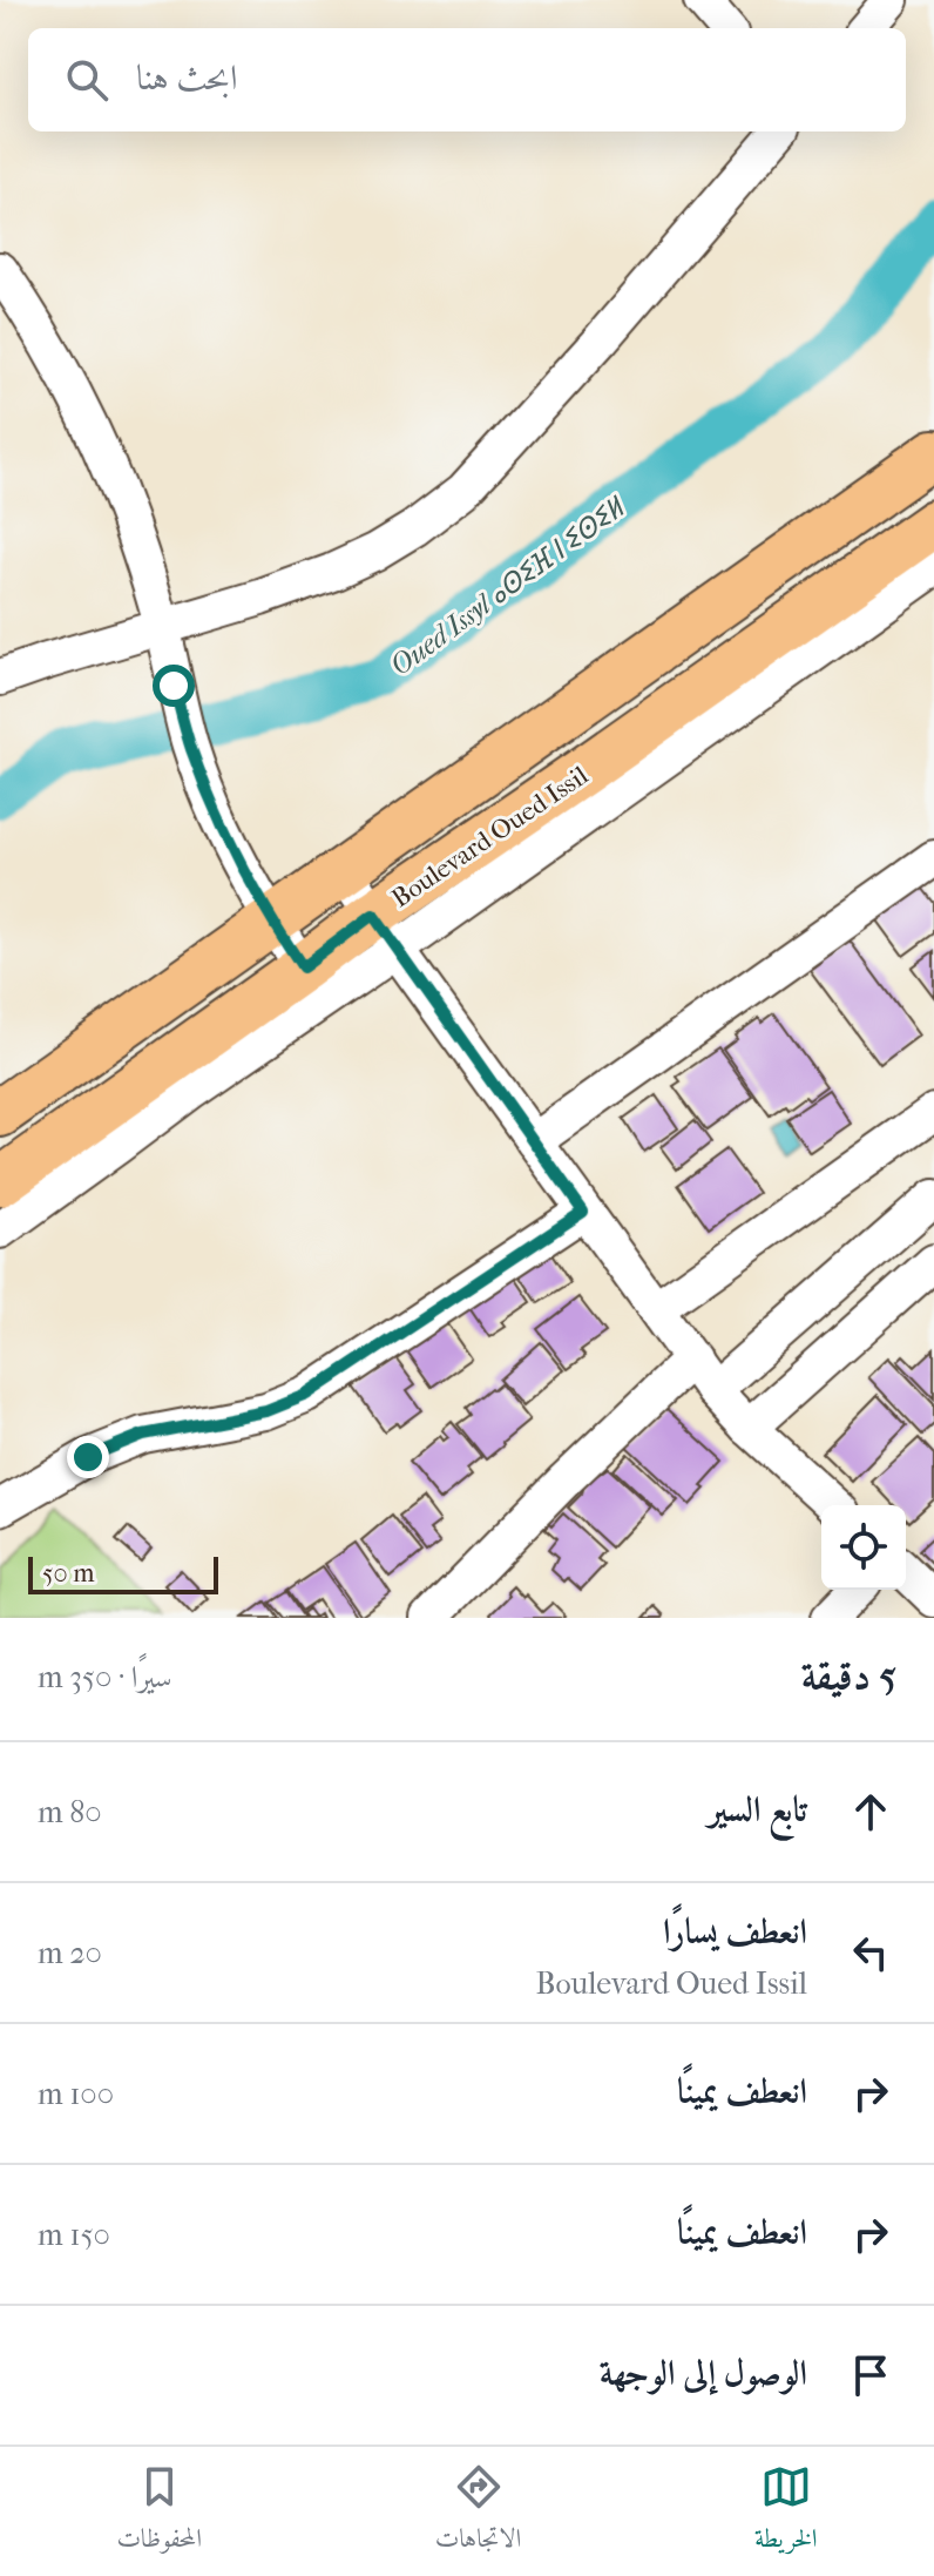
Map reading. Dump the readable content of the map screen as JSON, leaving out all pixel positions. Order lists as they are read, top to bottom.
{
  "streets": {
    "main road": ["Boulevard Oued Issil"]
  },
  "water": ["Oued Issyl ⴰⵙⵉⴼ ⵏ ⵉⵙⵉⵍ"],
  "scale_bar": "50 m",
  "page": {
    "search": "ابحث هنا",
    "scale": "50 m",
    "heading": ["5 دقيقة", "سيرًا · 350 m"],
    "list": [
      ["تابع السير", "80 m"],
      ["انعطف يسارًا", "Boulevard Oued Issil", "20 m"],
      ["انعطف يمينًا", "100 m"],
      ["انعطف يمينًا", "150 m"],
      "الوصول إلى الوجهة"
    ],
    "nav": ["الخريطة", "الاتجاهات", "المحفوظات"]
  }
}
